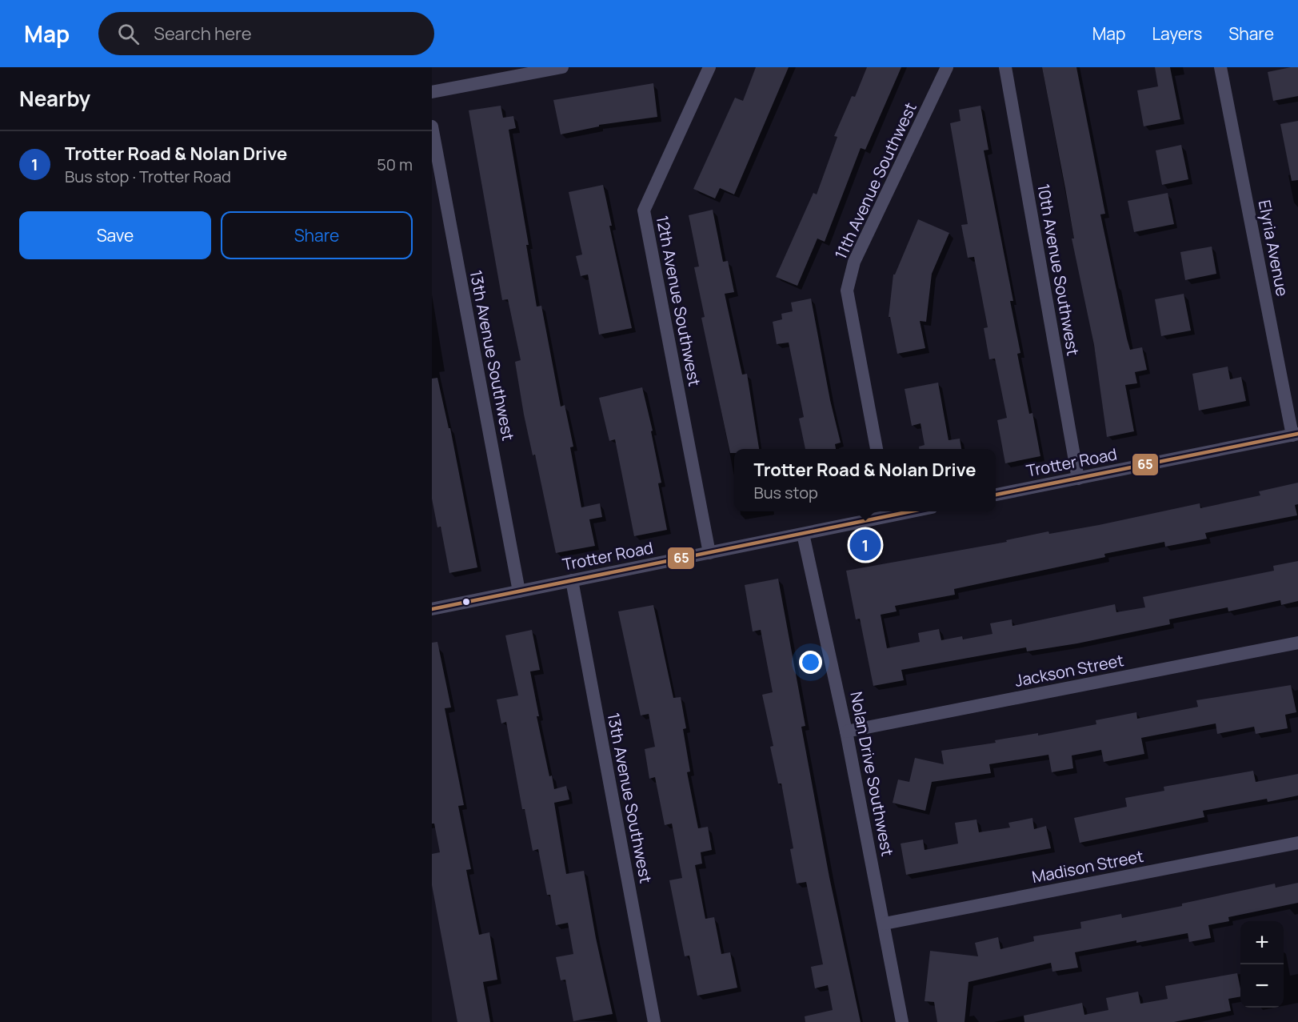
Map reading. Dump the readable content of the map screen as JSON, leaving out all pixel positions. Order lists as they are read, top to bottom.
{
  "streets": {
    "street": [
      "11th Avenue Southwest",
      "Elyria Avenue",
      "10th Avenue Southwest",
      "12th Avenue Southwest",
      "13th Avenue Southwest",
      "Trotter Road",
      "Jackson Street",
      "Nolan Drive Southwest",
      "Madison Street"
    ]
  },
  "crossings": [
    ["Elyria Avenue", "Trotter Road"],
    ["10th Avenue Southwest", "Trotter Road"],
    ["12th Avenue Southwest", "Trotter Road"],
    ["13th Avenue Southwest", "Trotter Road"],
    ["Trotter Road", "Nolan Drive Southwest"],
    ["Jackson Street", "Nolan Drive Southwest"],
    ["Nolan Drive Southwest", "Madison Street"]
  ],
  "lines": ["transit line 65"],
  "page": {
    "header": "Map",
    "search": "Search here",
    "nav": ["Map", "Layers", "Share"],
    "heading": "Nearby",
    "list": [
      {
        "mark": "1",
        "name": "Trotter Road & Nolan Drive",
        "note": "Bus stop · Trotter Road",
        "value": "50 m"
      }
    ],
    "buttons": ["Save", "Share"],
    "popup": ["Trotter Road & Nolan Drive", "Bus stop"],
    "pins": "1",
    "map_buttons": ["+", "−"]
  }
}
